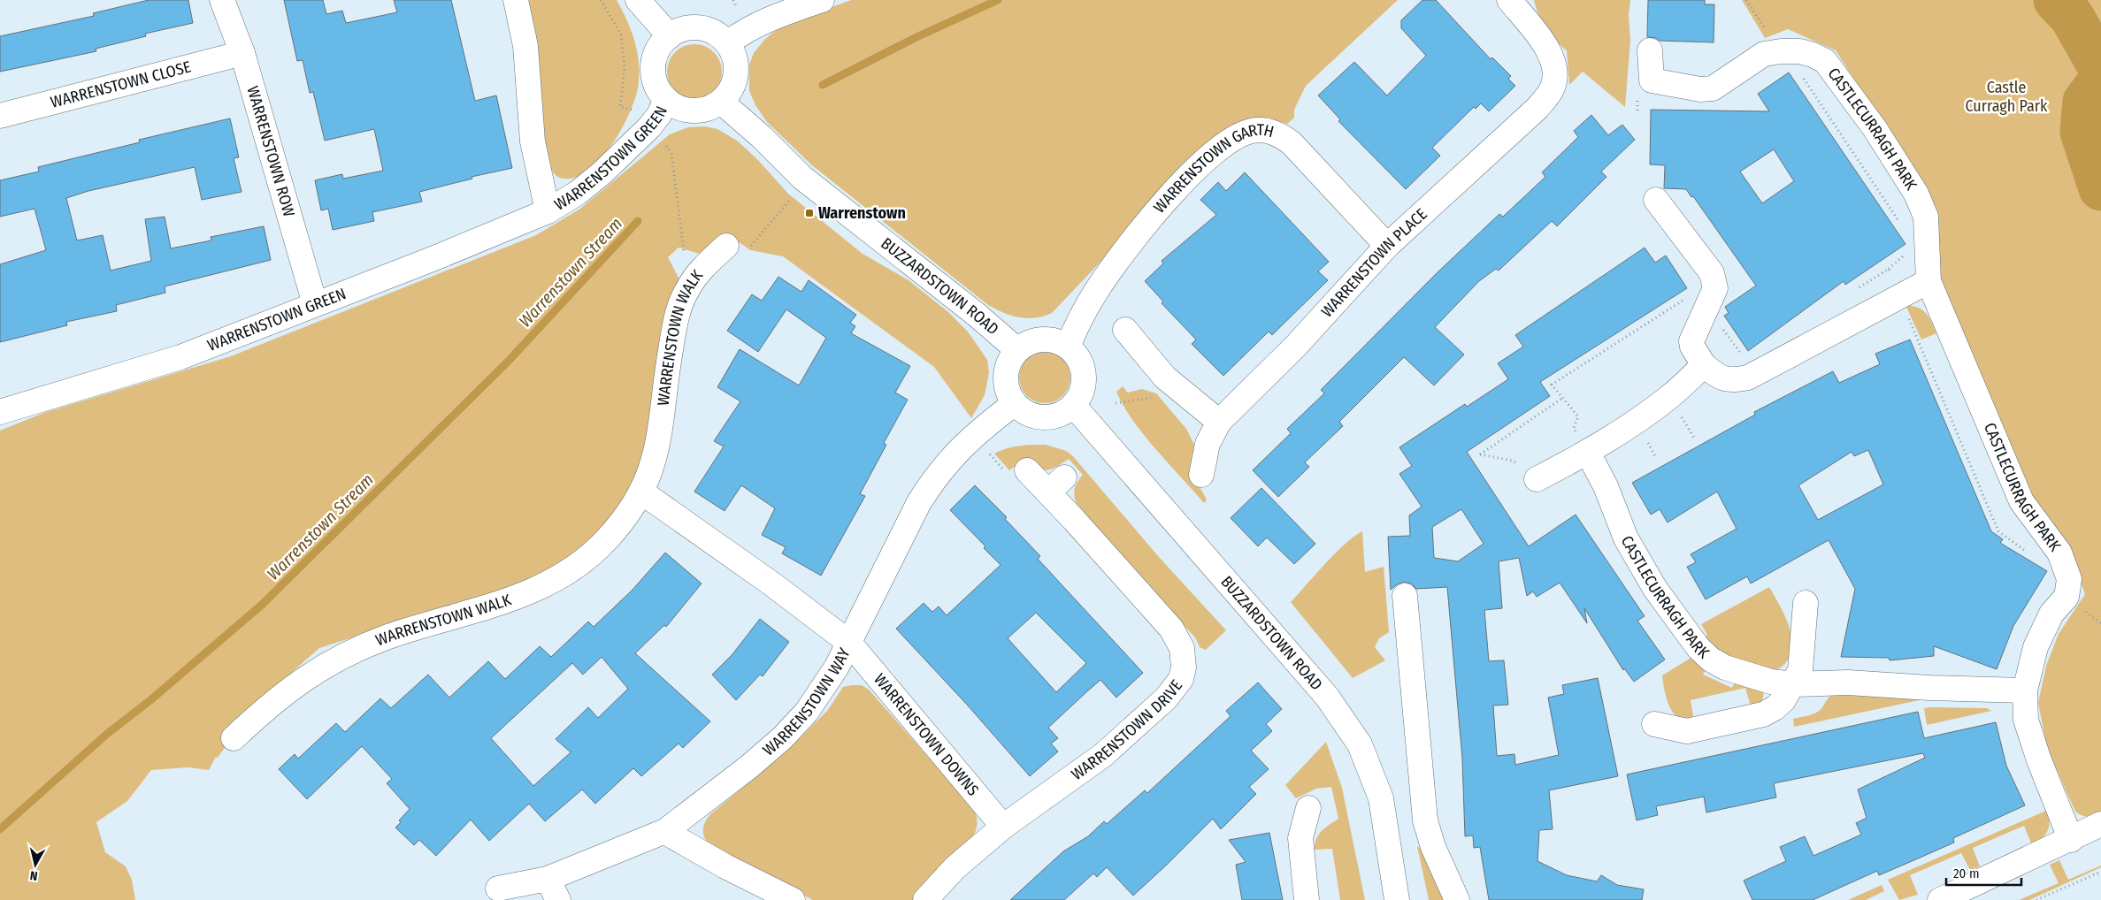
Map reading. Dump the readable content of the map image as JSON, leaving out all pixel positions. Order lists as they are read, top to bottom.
{
  "streets": {
    "street": [
      "WARRENSTOWN CLOSE",
      "CASTLECURRAGH PARK",
      "WARRENSTOWN ROW",
      "WARRENSTOWN GREEN",
      "WARRENSTOWN GARTH",
      "WARRENSTOWN PLACE",
      "BUZZARDSTOWN ROAD",
      "WARRENSTOWN WALK",
      "WARRENSTOWN WAY",
      "WARRENSTOWN DRIVE",
      "WARRENSTOWN DOWNS"
    ]
  },
  "crossings": [
    ["WARRENSTOWN CLOSE", "WARRENSTOWN ROW"],
    ["WARRENSTOWN ROW", "WARRENSTOWN GREEN"],
    ["WARRENSTOWN GREEN", "BUZZARDSTOWN ROAD"],
    ["WARRENSTOWN GARTH", "WARRENSTOWN PLACE"],
    ["WARRENSTOWN GARTH", "BUZZARDSTOWN ROAD"],
    ["WARRENSTOWN GARTH", "WARRENSTOWN WAY"],
    ["BUZZARDSTOWN ROAD", "WARRENSTOWN WAY"],
    ["WARRENSTOWN WAY", "WARRENSTOWN DOWNS"],
    ["WARRENSTOWN DRIVE", "WARRENSTOWN DOWNS"]
  ],
  "water": ["Warrenstown Stream"],
  "parks": ["Castle Curragh Park"],
  "places": {
    "transit": ["Warrenstown"]
  },
  "scale_bar": "20 m",
  "north": "bottom"
}
